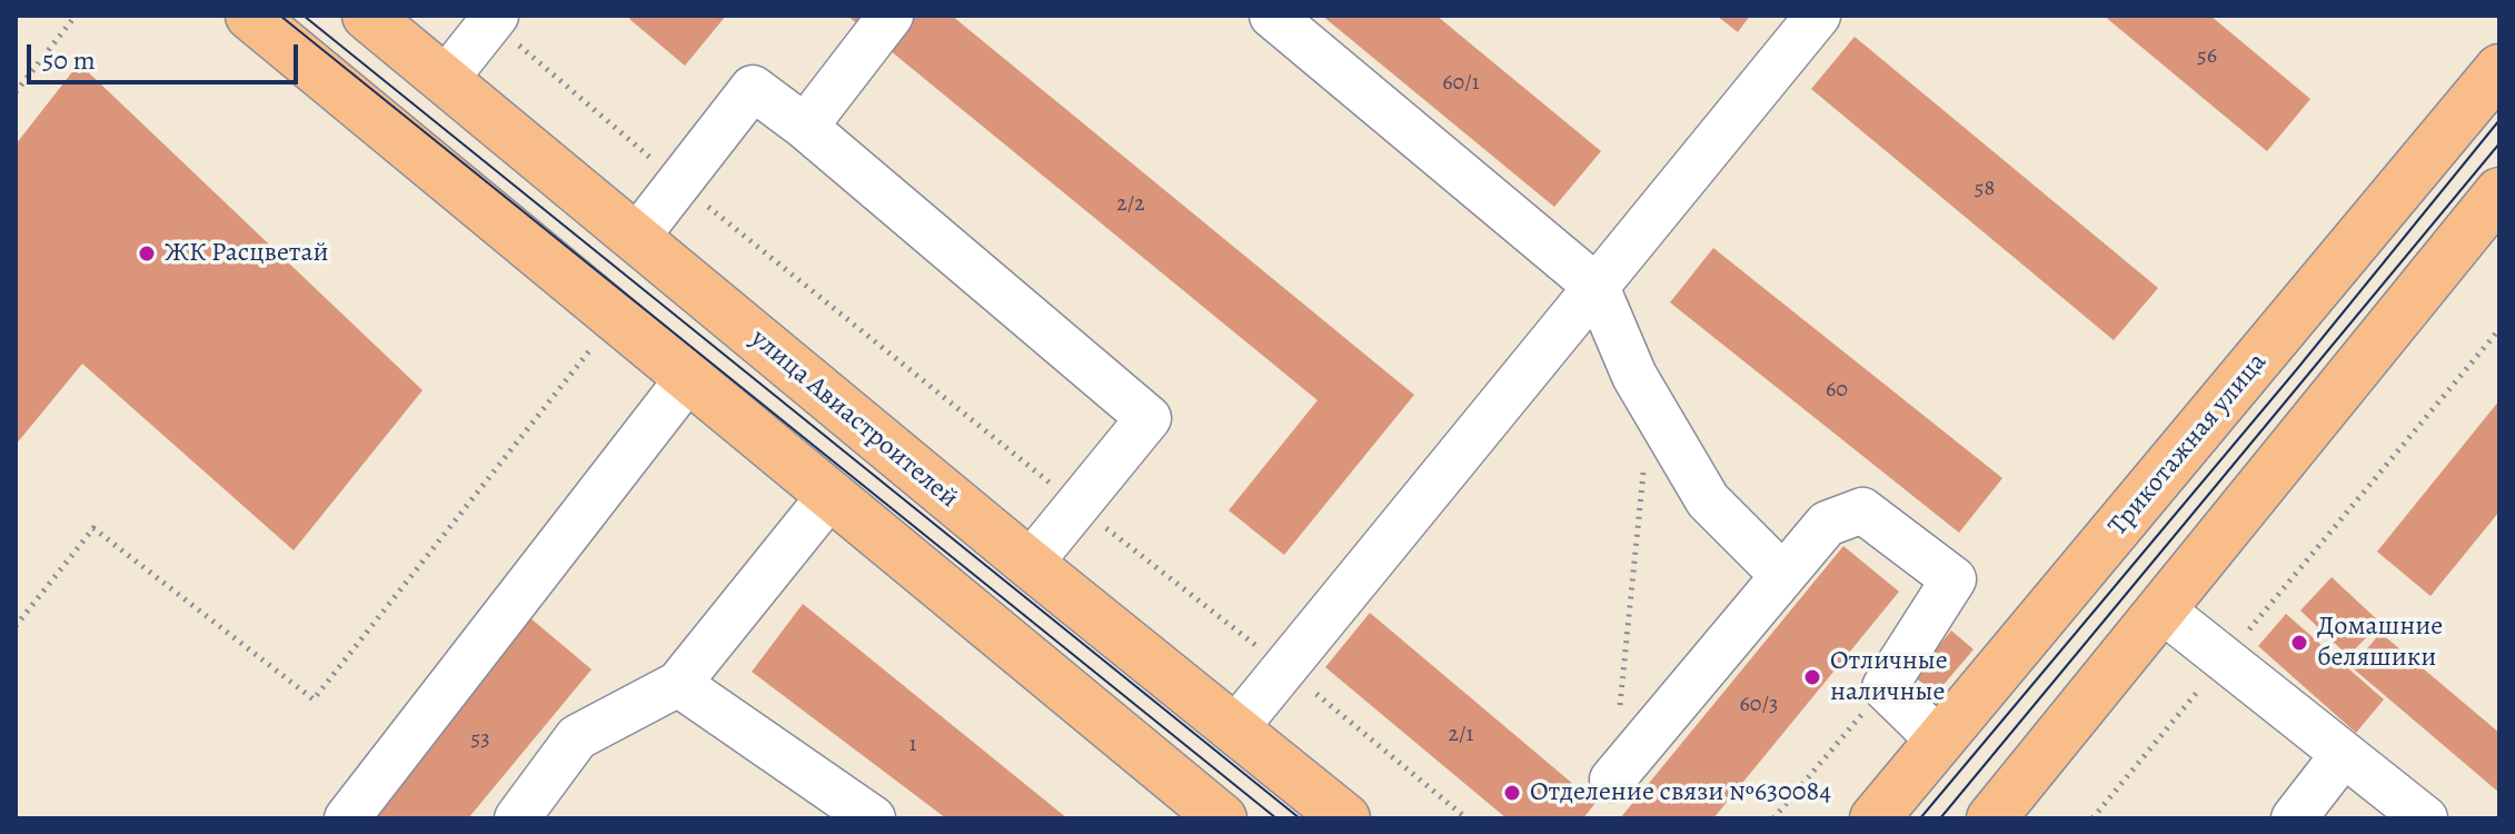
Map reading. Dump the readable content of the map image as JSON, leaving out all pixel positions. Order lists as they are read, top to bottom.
{
  "streets": {
    "main road": ["улица Авиастроителей", "Трикотажная улица"]
  },
  "places": [
    "ЖК Расцветай",
    "Домашние беляшики",
    "Отличные наличные",
    "Отделение связи №630084"
  ],
  "house_numbers": [
    "56",
    "60/1",
    "58",
    "2/2",
    "60",
    "60/3",
    "2/1",
    "53",
    "1"
  ],
  "scale_bar": "50 m"
}
